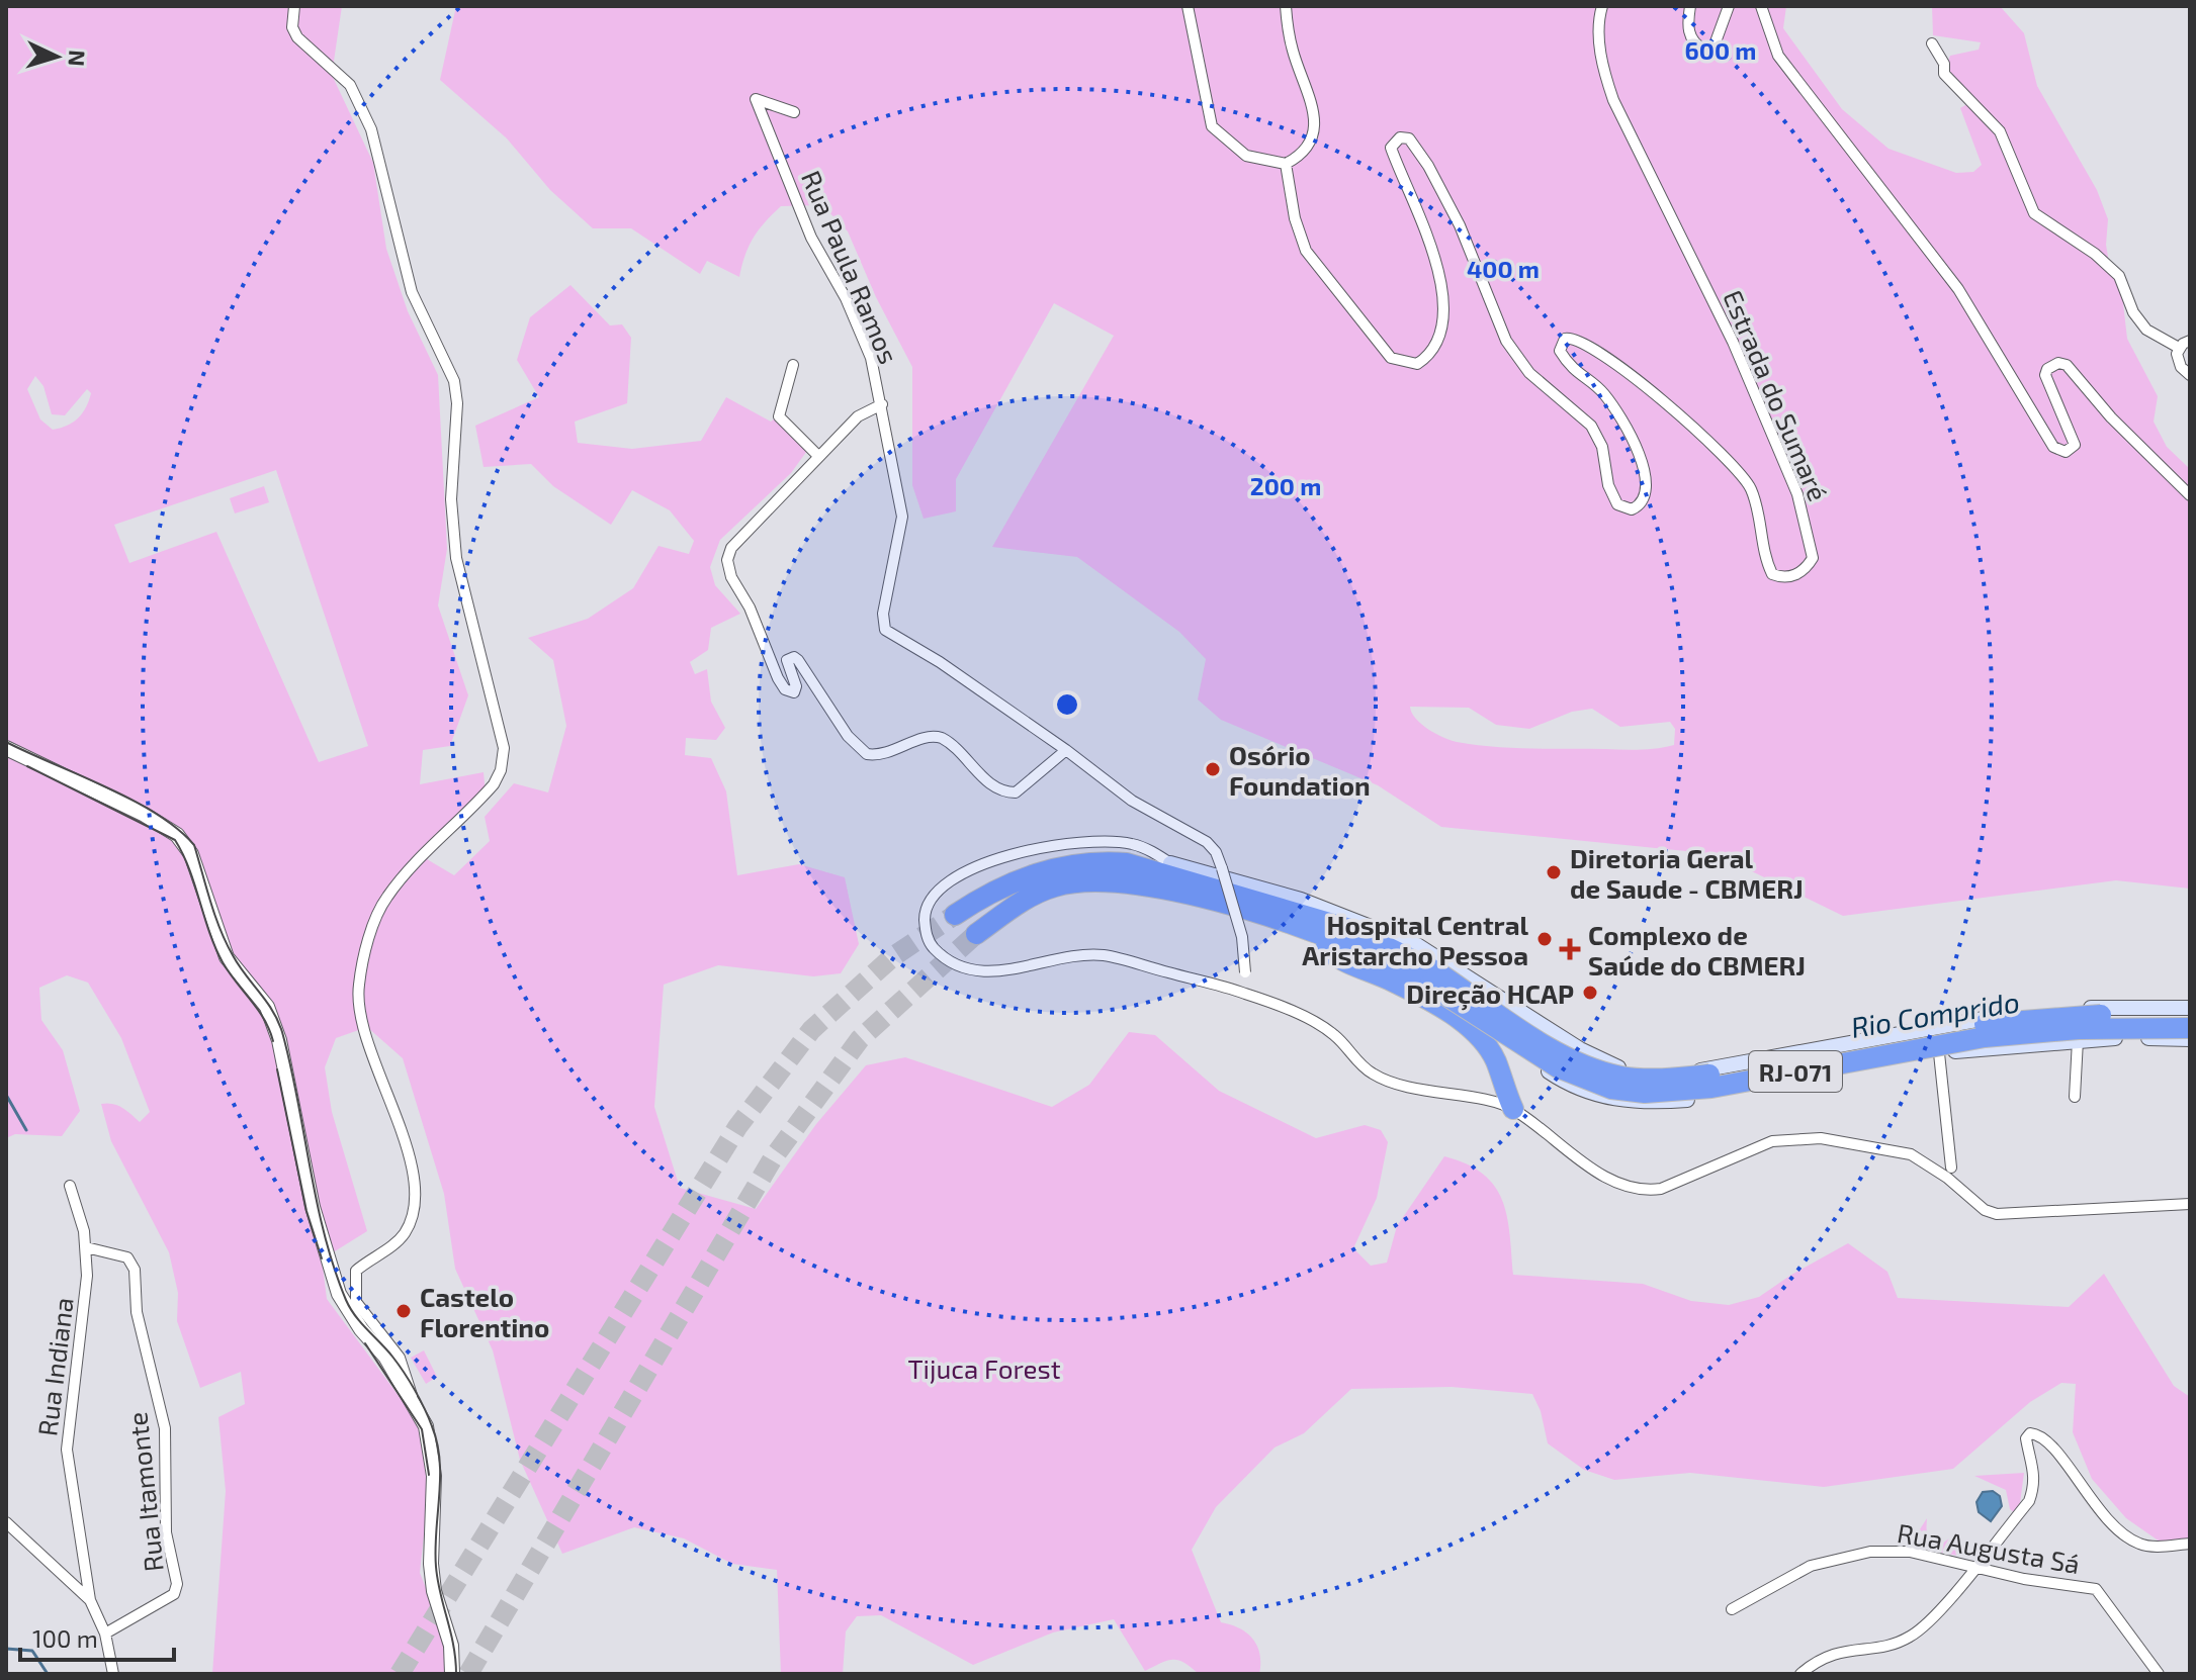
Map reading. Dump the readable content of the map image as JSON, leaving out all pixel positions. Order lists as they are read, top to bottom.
{
  "streets": {
    "highway": ["RJ-071"],
    "street": [
      "Rua Paula Ramos",
      "Estrada do Sumaré",
      "Rua Indiana",
      "Rua Itamonte",
      "Rua Augusta Sá"
    ]
  },
  "crossings": [
    ["Rua Indiana", "Rua Itamonte"]
  ],
  "water": ["Rio Comprido"],
  "parks": ["Tijuca Forest"],
  "places": {
    "other": [
      "Osório Foundation",
      "Diretoria Geral de Saude - CBMERJ",
      "Hospital Central Aristarcho Pessoa",
      "Direção HCAP",
      "Castelo Florentino"
    ],
    "health": ["Complexo de Saúde do CBMERJ"]
  },
  "scale_bar": "100 m",
  "north": "right",
  "rings": ["600 m", "400 m", "200 m"]
}
